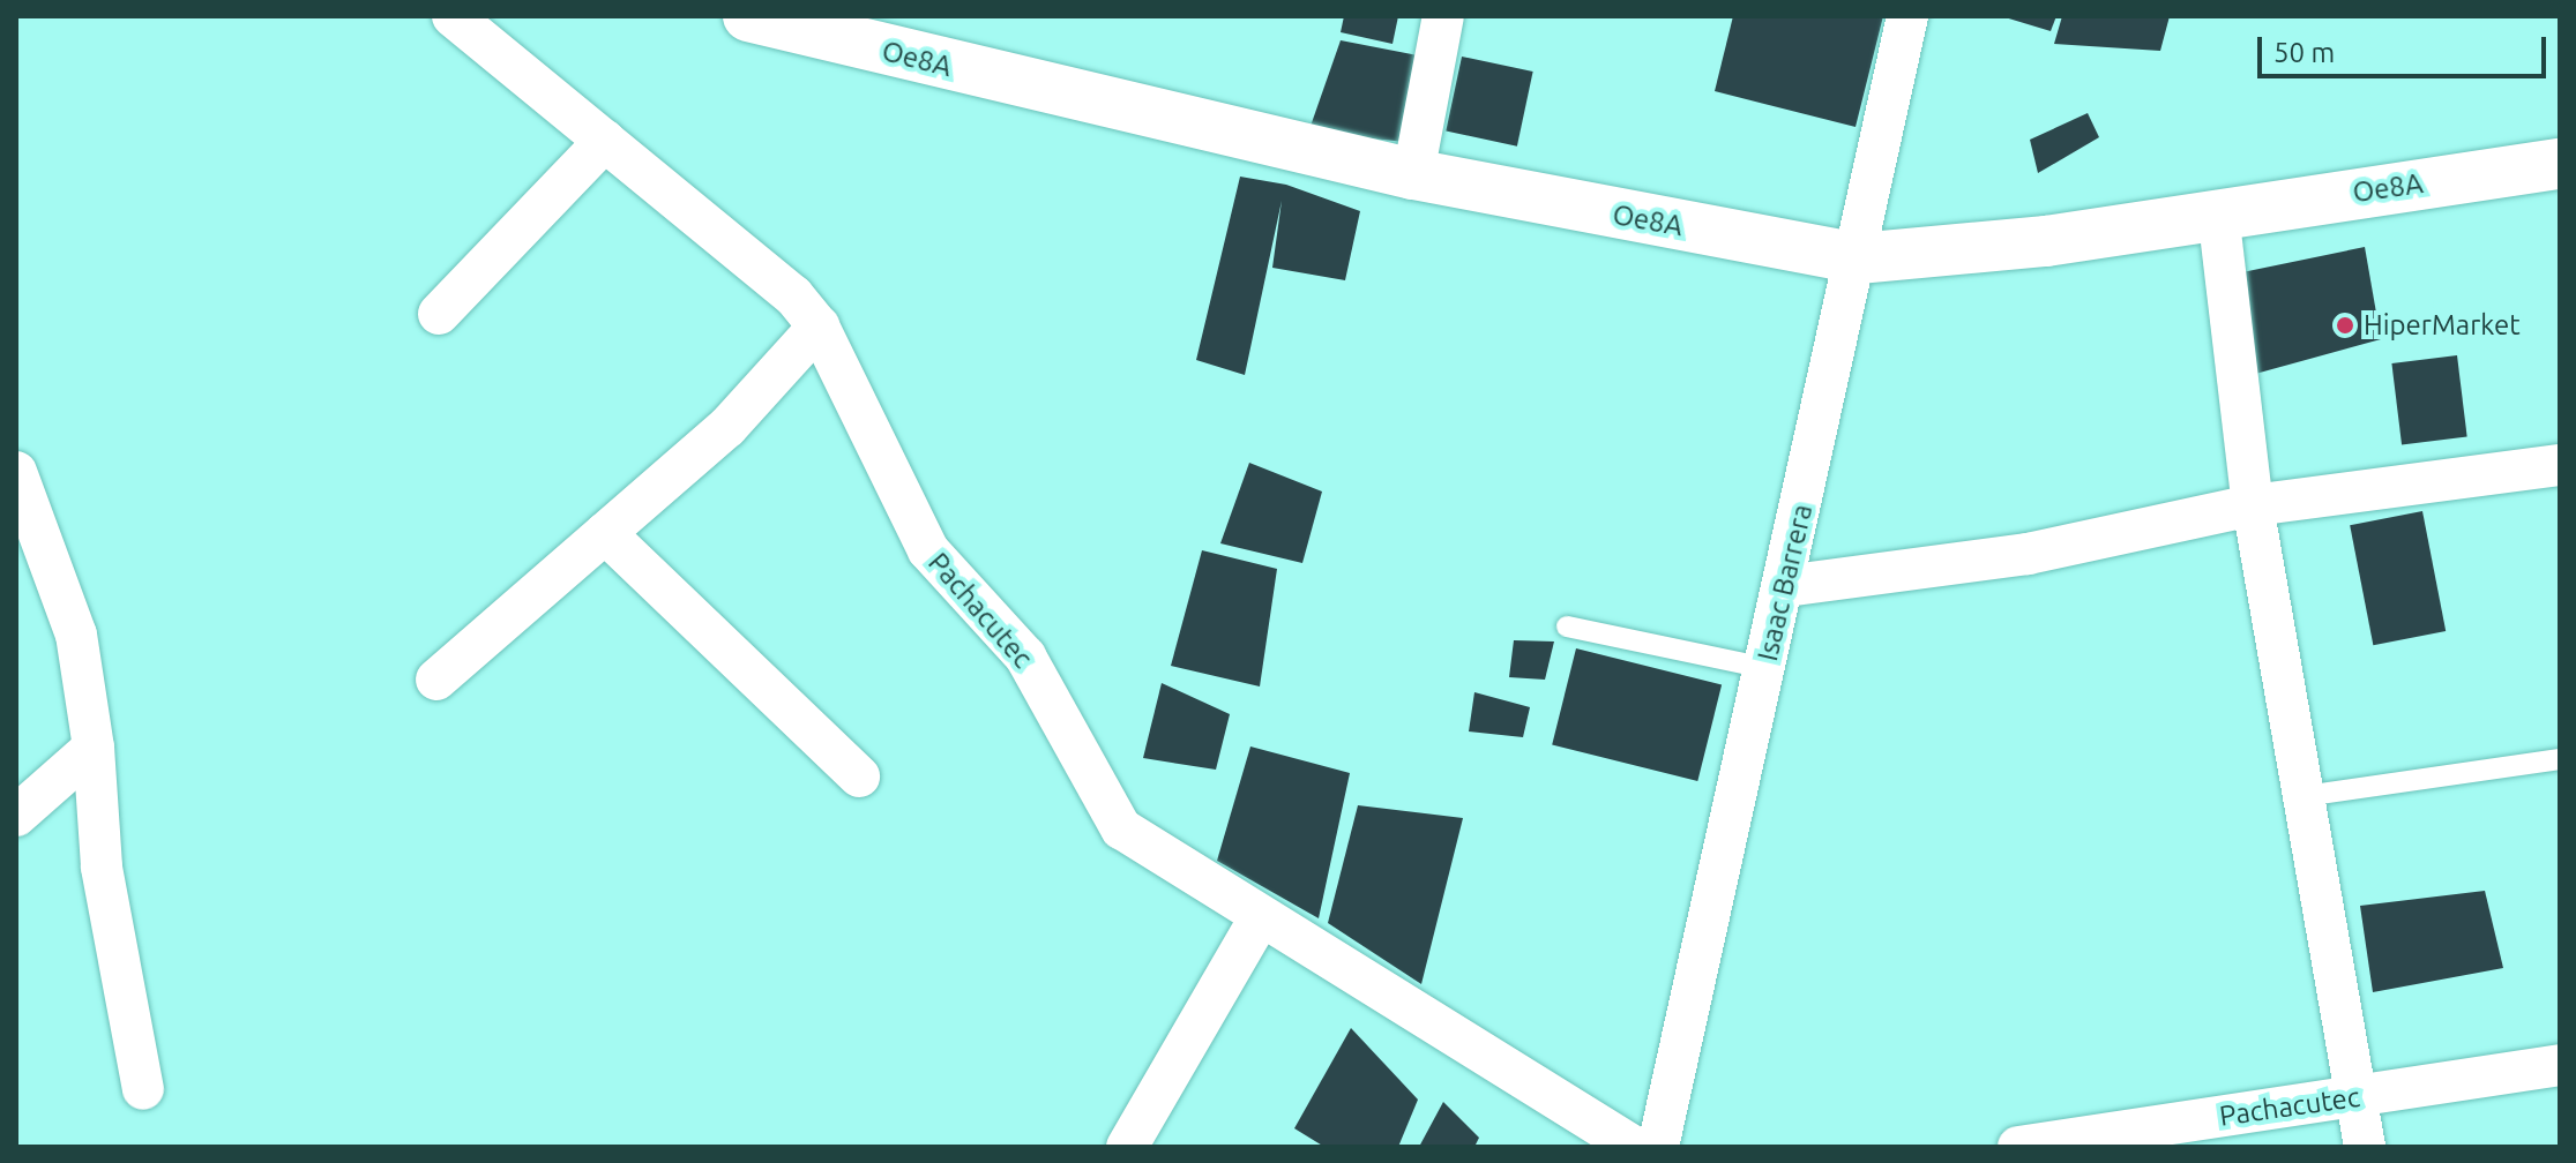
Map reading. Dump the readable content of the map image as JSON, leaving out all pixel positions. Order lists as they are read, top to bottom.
{
  "streets": {
    "street": ["Oe8A", "Isaac Barrera", "Pachacutec"]
  },
  "crossings": [
    ["Oe8A", "Isaac Barrera"]
  ],
  "places": ["HiperMarket"],
  "scale_bar": "50 m"
}
